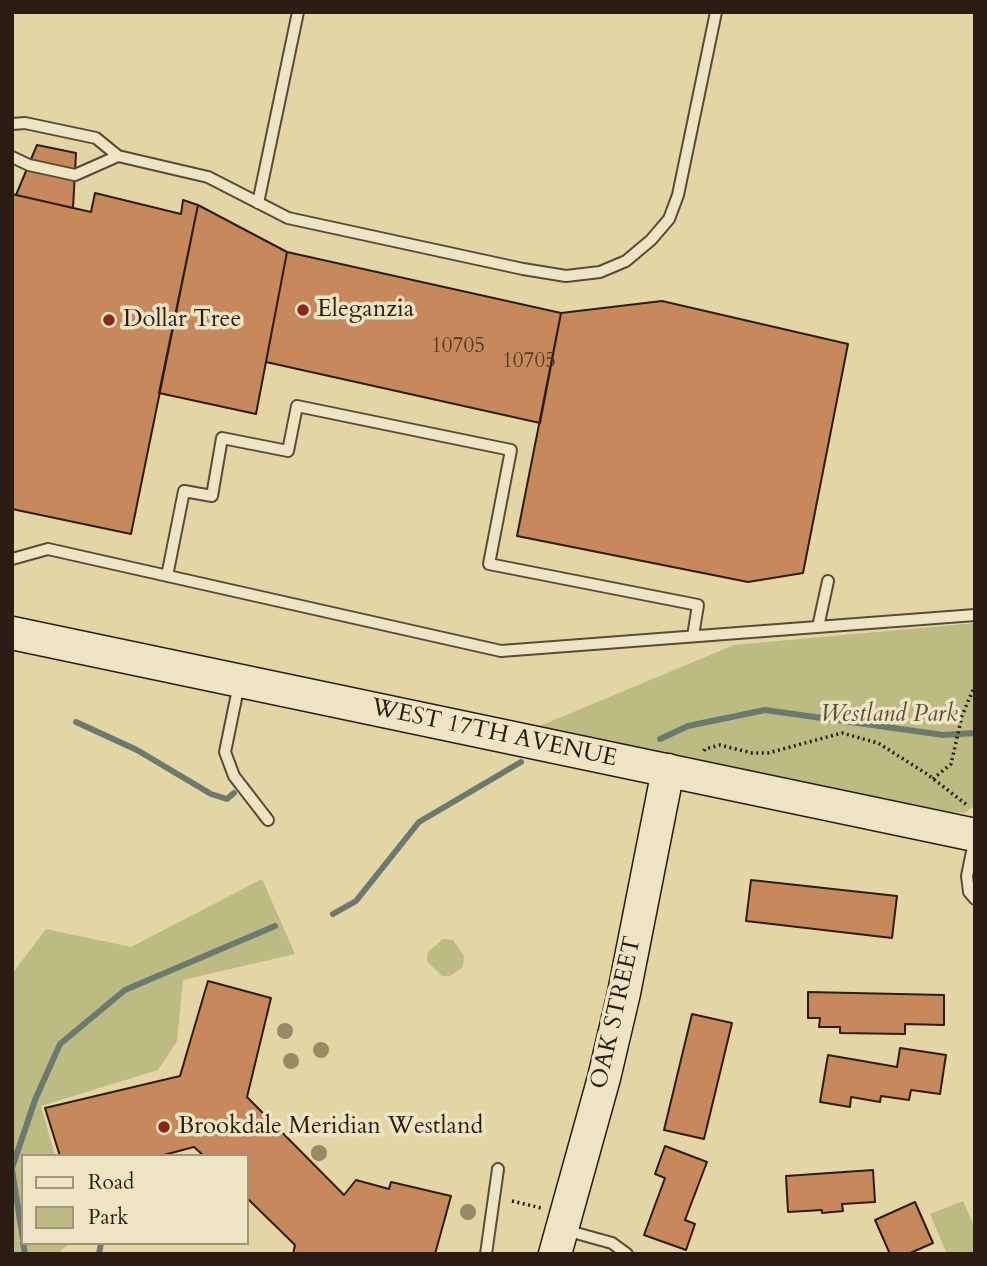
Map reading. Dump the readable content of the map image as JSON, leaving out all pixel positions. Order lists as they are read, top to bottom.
{
  "streets": {
    "street": ["WEST 17TH AVENUE", "OAK STREET"]
  },
  "crossings": [
    ["WEST 17TH AVENUE", "OAK STREET"]
  ],
  "parks": ["Westland Park"],
  "places": ["Eleganzia", "Dollar Tree", "Brookdale Meridian Westland"],
  "house_numbers": ["10705", "10705"],
  "legend": ["Road", "Park"]
}
